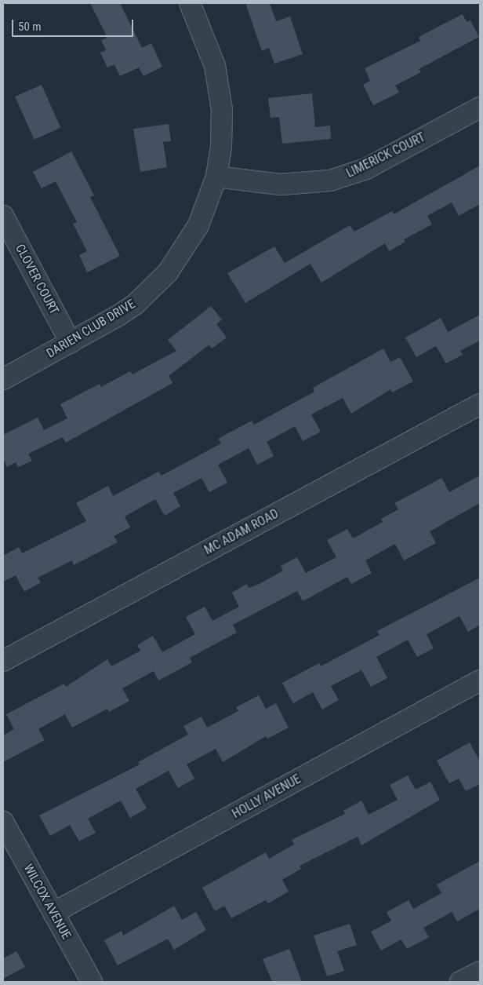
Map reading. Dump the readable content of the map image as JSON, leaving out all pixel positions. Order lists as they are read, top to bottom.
{
  "streets": {
    "street": [
      "LIMERICK COURT",
      "CLOVER COURT",
      "DARIEN CLUB DRIVE",
      "MC ADAM ROAD",
      "HOLLY AVENUE",
      "WILCOX AVENUE"
    ]
  },
  "crossings": [
    ["LIMERICK COURT", "DARIEN CLUB DRIVE"],
    ["CLOVER COURT", "DARIEN CLUB DRIVE"],
    ["HOLLY AVENUE", "WILCOX AVENUE"]
  ],
  "scale_bar": "50 m"
}
